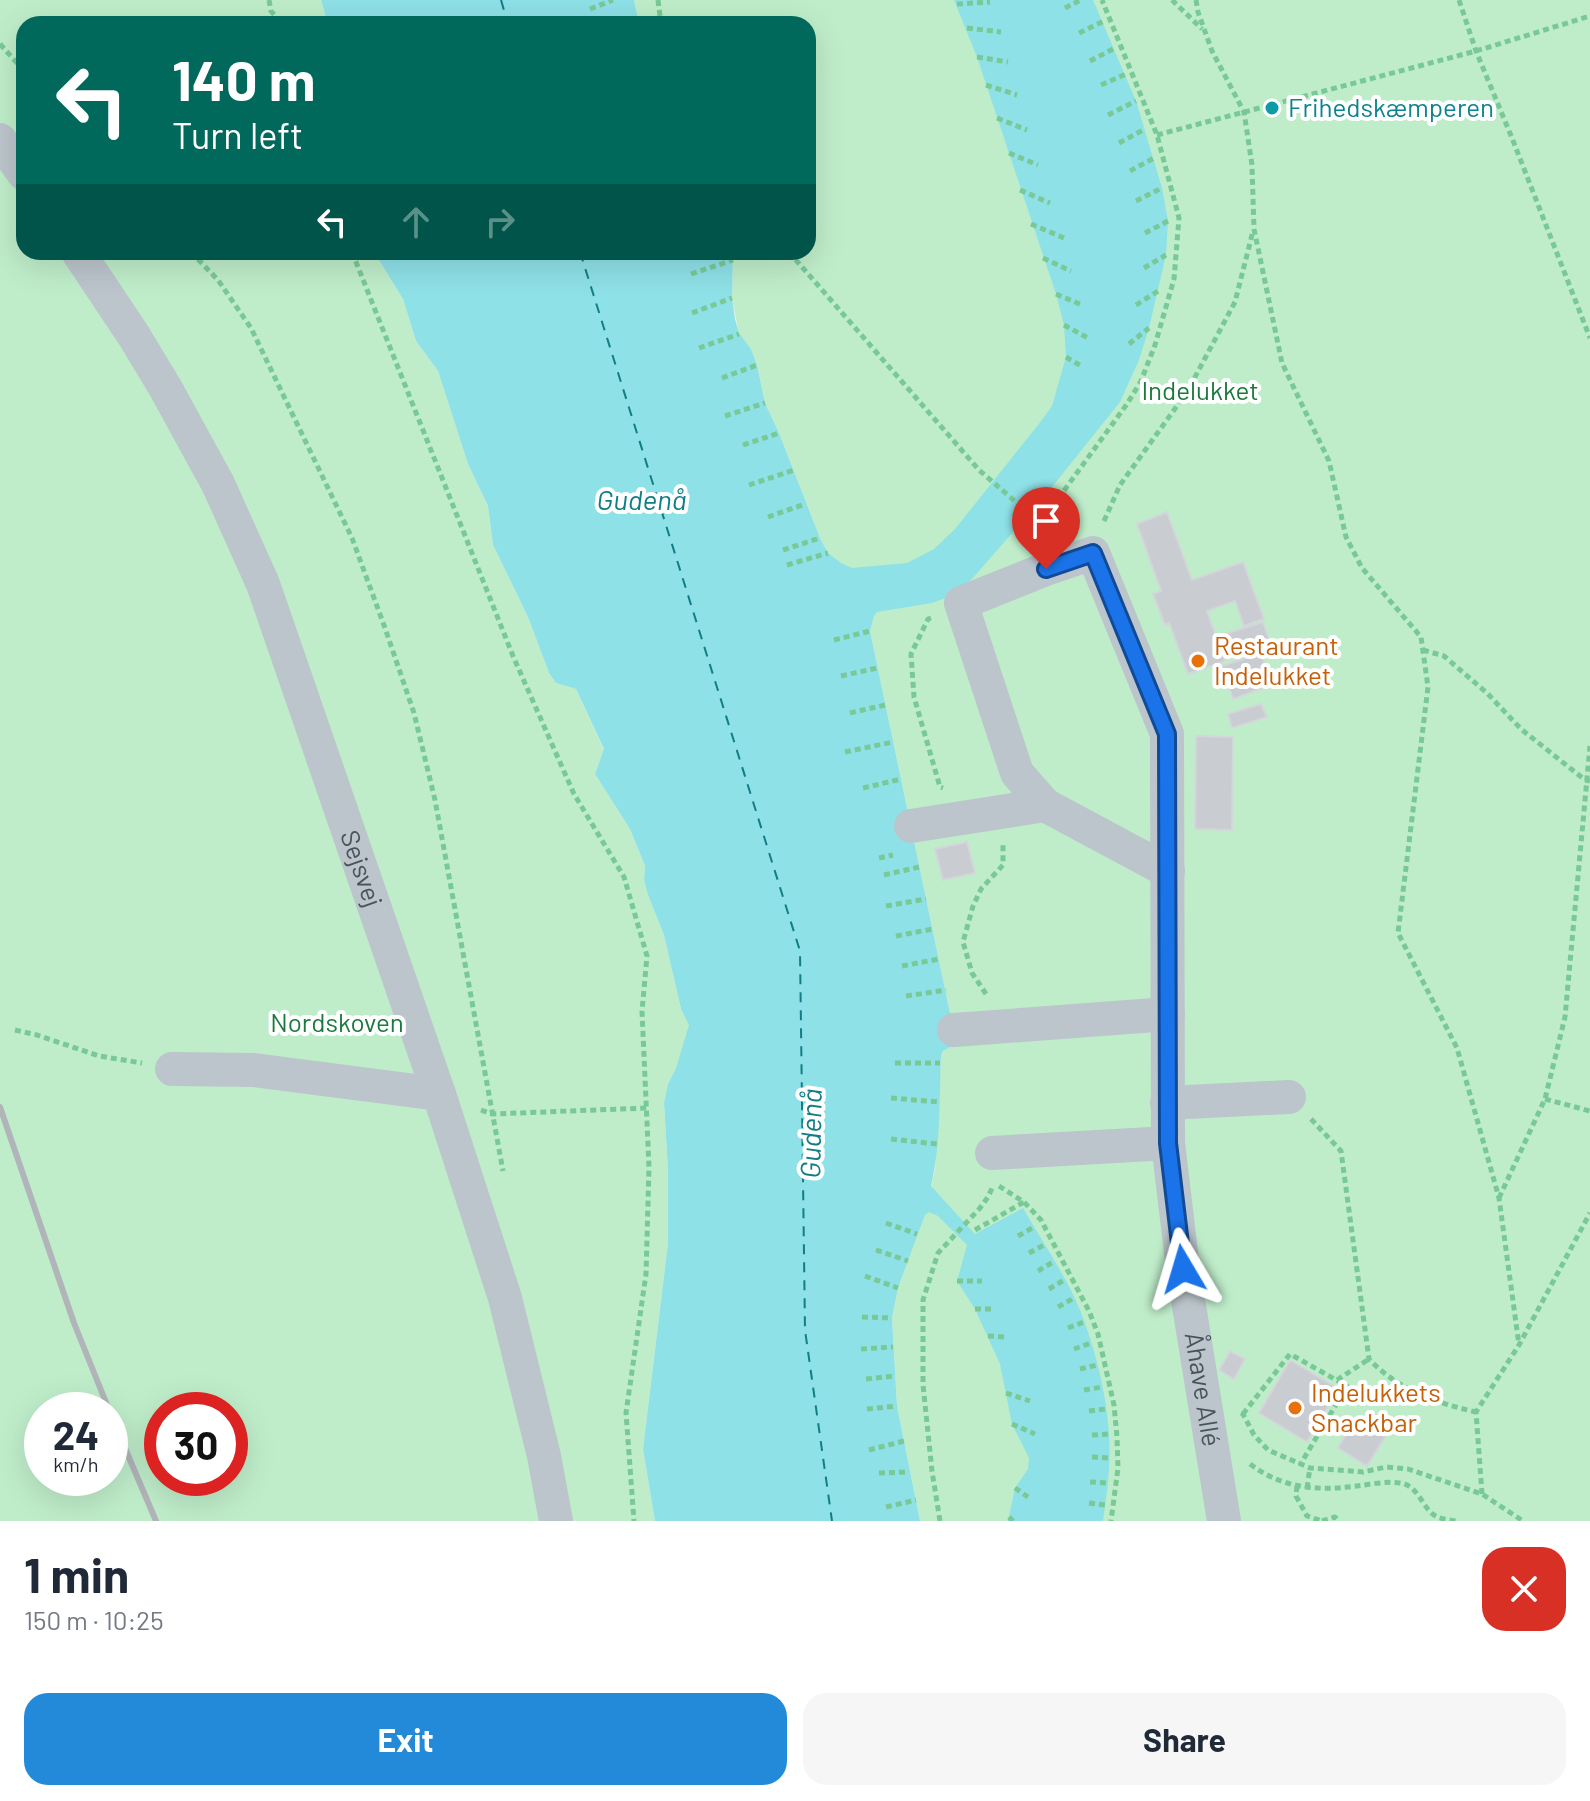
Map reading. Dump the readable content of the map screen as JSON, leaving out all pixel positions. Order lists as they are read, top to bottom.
{
  "streets": {
    "street": ["Sejsvej", "Åhave Allé"]
  },
  "water": ["Gudenå"],
  "parks": ["Indelukket", "Nordskoven"],
  "places": ["Frihedskæmperen", "Restaurant Indelukket", "Indelukkets Snackbar"],
  "page": {
    "turn": ["140 m", "Turn left"],
    "speed": "24 km/h",
    "limit": "30",
    "heading": ["1 min", "150 m · 10:25"],
    "buttons": ["Exit", "Share"]
  }
}
